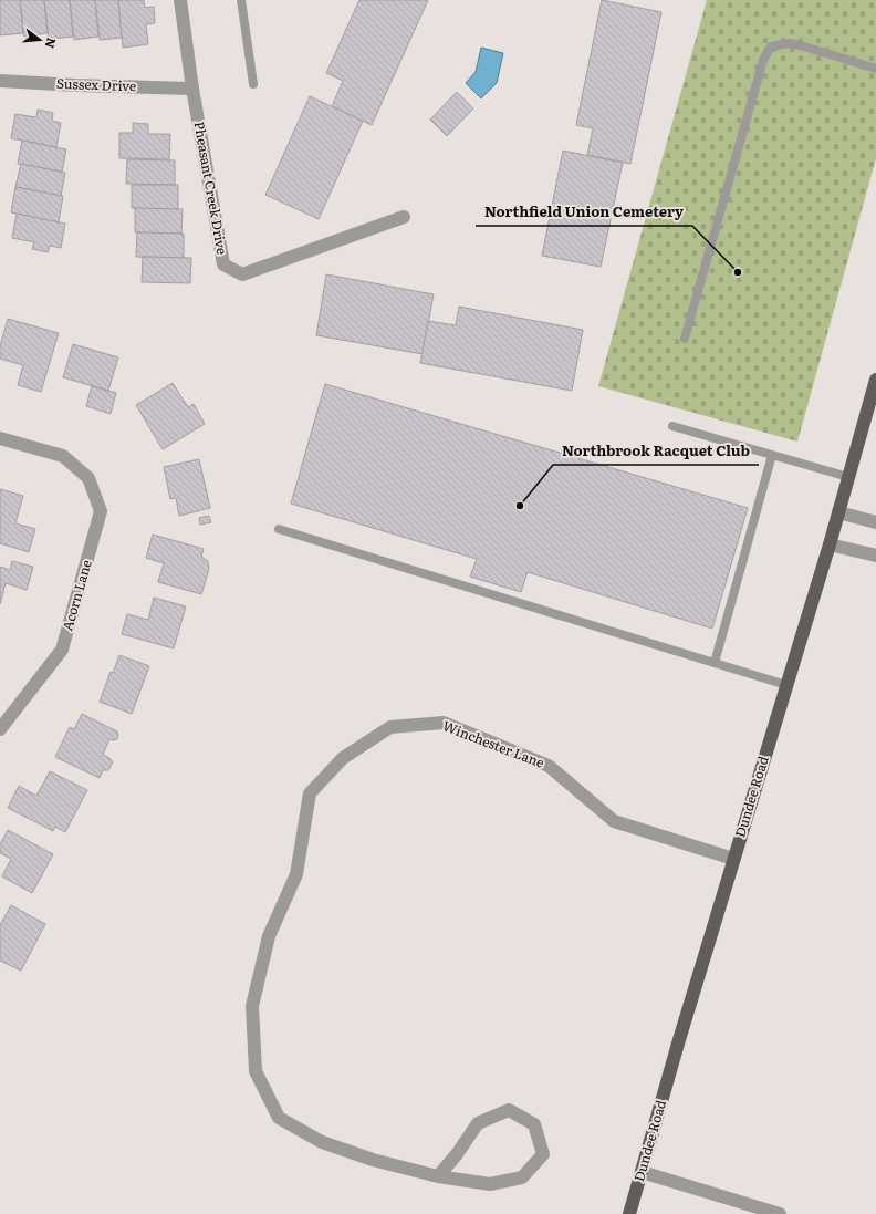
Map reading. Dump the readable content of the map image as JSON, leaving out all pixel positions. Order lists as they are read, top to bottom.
{
  "streets": {
    "main road": ["Dundee Road"],
    "street": [
      "Sussex Drive",
      "Pheasant Creek Drive",
      "Acorn Lane",
      "Winchester Lane"
    ]
  },
  "crossings": [
    ["Sussex Drive", "Pheasant Creek Drive"],
    ["Winchester Lane", "Dundee Road"]
  ],
  "places": ["Northfield Union Cemetery", "Northbrook Racquet Club"],
  "north": "right"
}
